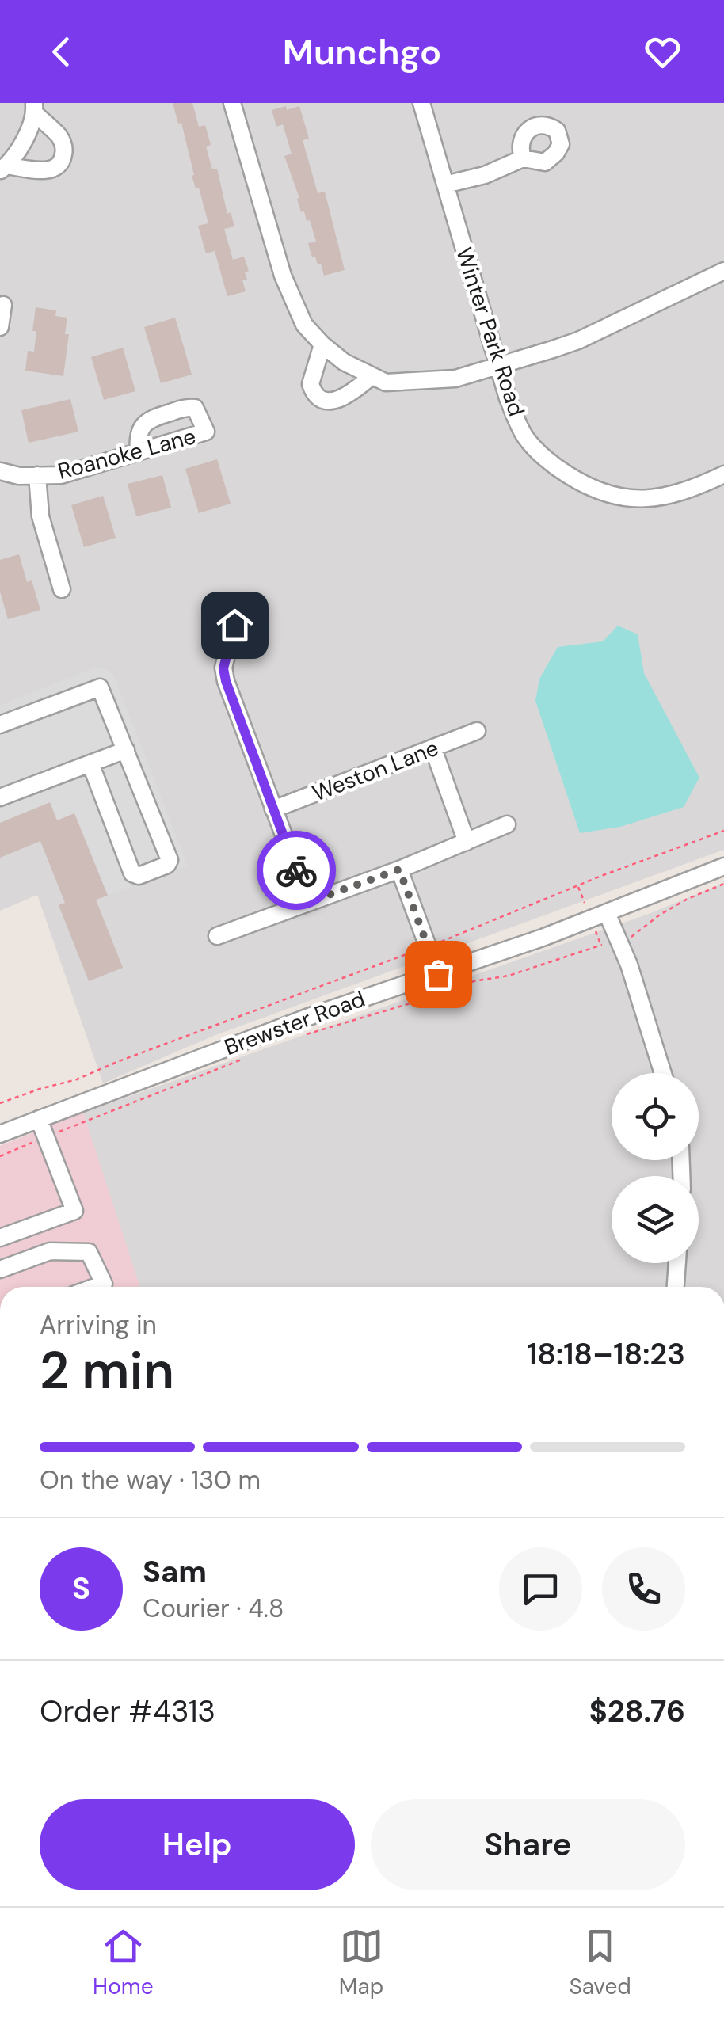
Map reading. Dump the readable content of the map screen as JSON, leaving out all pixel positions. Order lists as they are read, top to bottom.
{
  "streets": {
    "street": [
      "Winter Park Road",
      "Roanoke Lane",
      "Weston Lane",
      "Brewster Road"
    ]
  },
  "page": {
    "header": "Munchgo",
    "heading": ["2 min", "Arriving in", "18:18–18:23"],
    "panel": [
      "Sam",
      "Courier · 4.8",
      "Order #4313",
      "$28.76"
    ],
    "bar": "On the way · 130 m",
    "round": "S",
    "buttons": ["Help", "Share"],
    "tabs": ["Home", "Map", "Saved"]
  }
}
